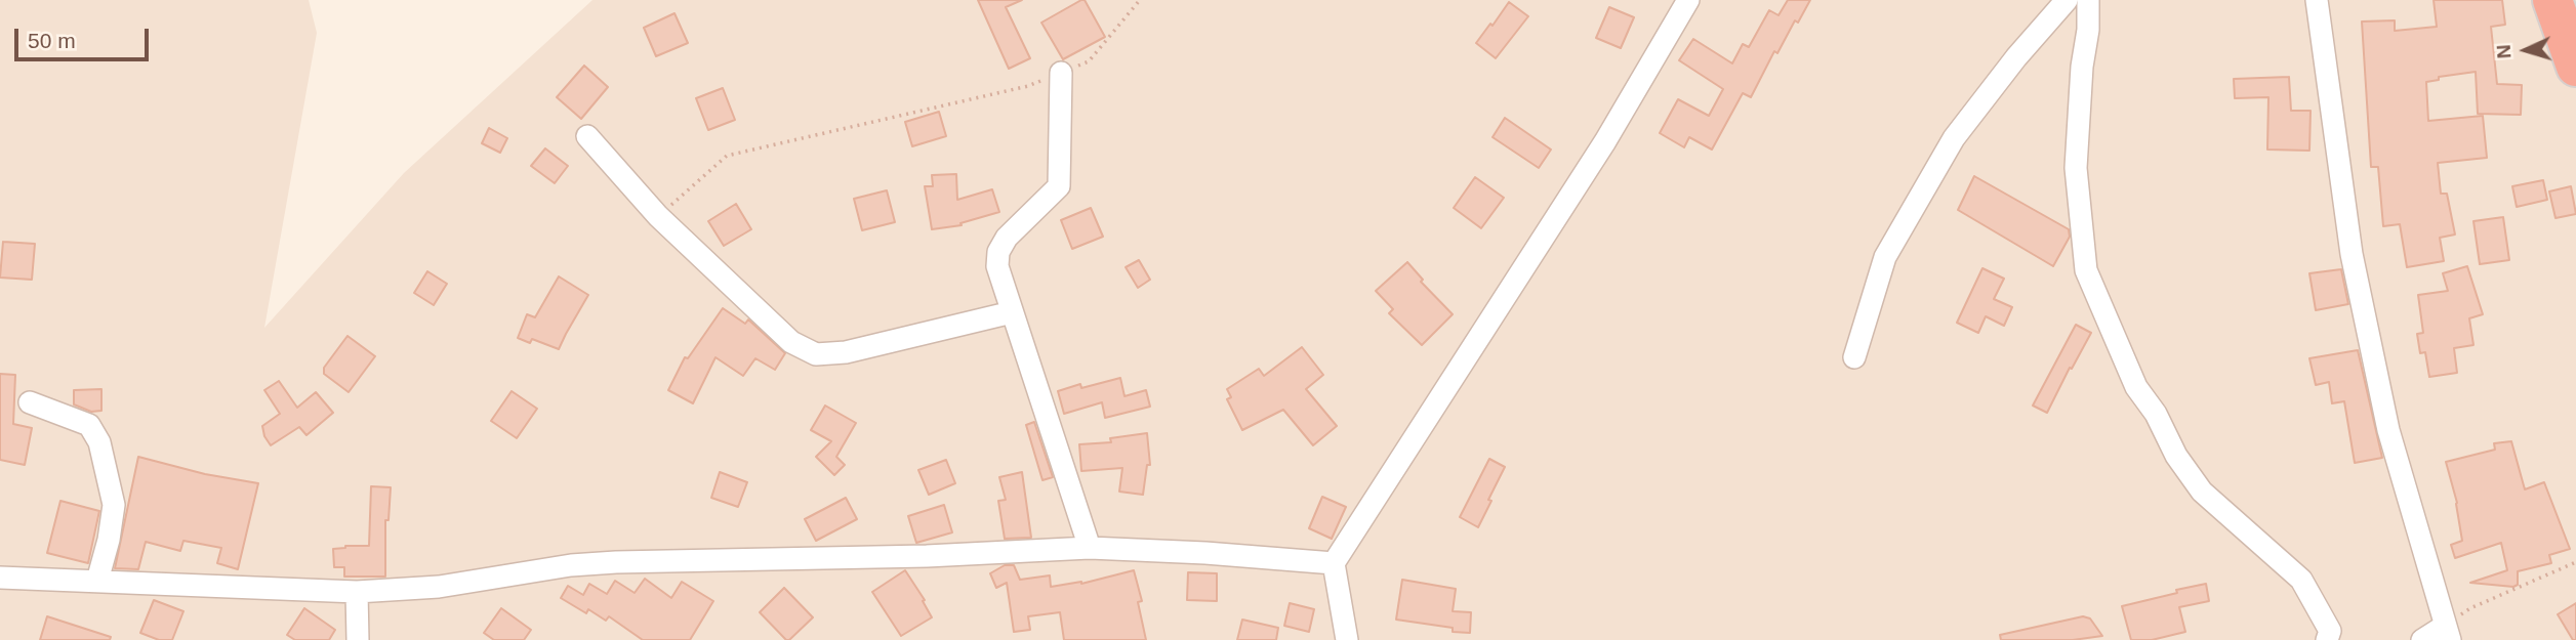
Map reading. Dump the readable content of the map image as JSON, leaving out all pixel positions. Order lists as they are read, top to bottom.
{
  "scale_bar": "50 m",
  "north": "left"
}
